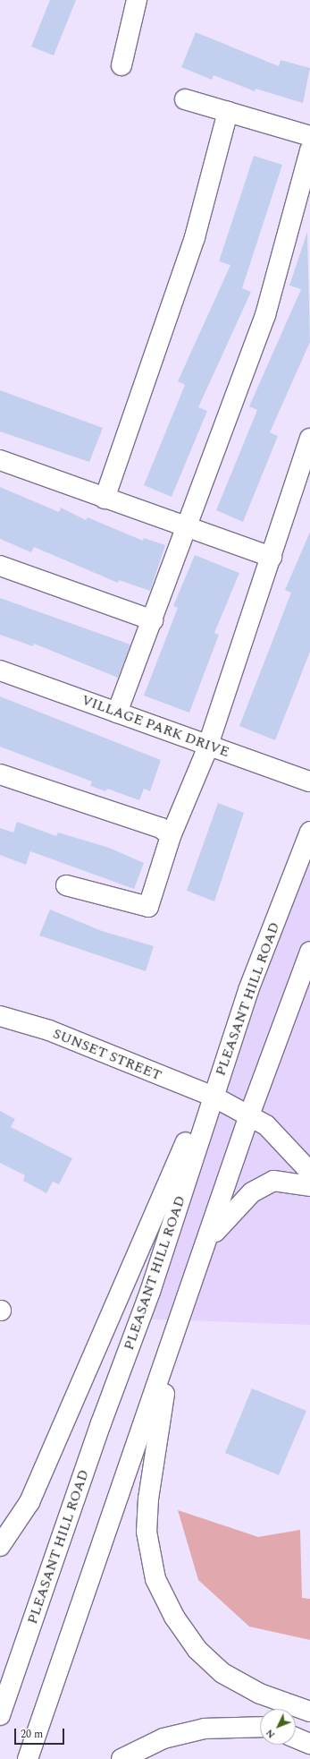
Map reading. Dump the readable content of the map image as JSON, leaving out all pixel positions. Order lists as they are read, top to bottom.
{
  "streets": {
    "main road": ["VILLAGE PARK DRIVE", "PLEASANT HILL ROAD", "SUNSET STREET"]
  },
  "crossings": [
    ["PLEASANT HILL ROAD", "SUNSET STREET"]
  ],
  "scale_bar": "20 m",
  "north": "bottom left"
}
